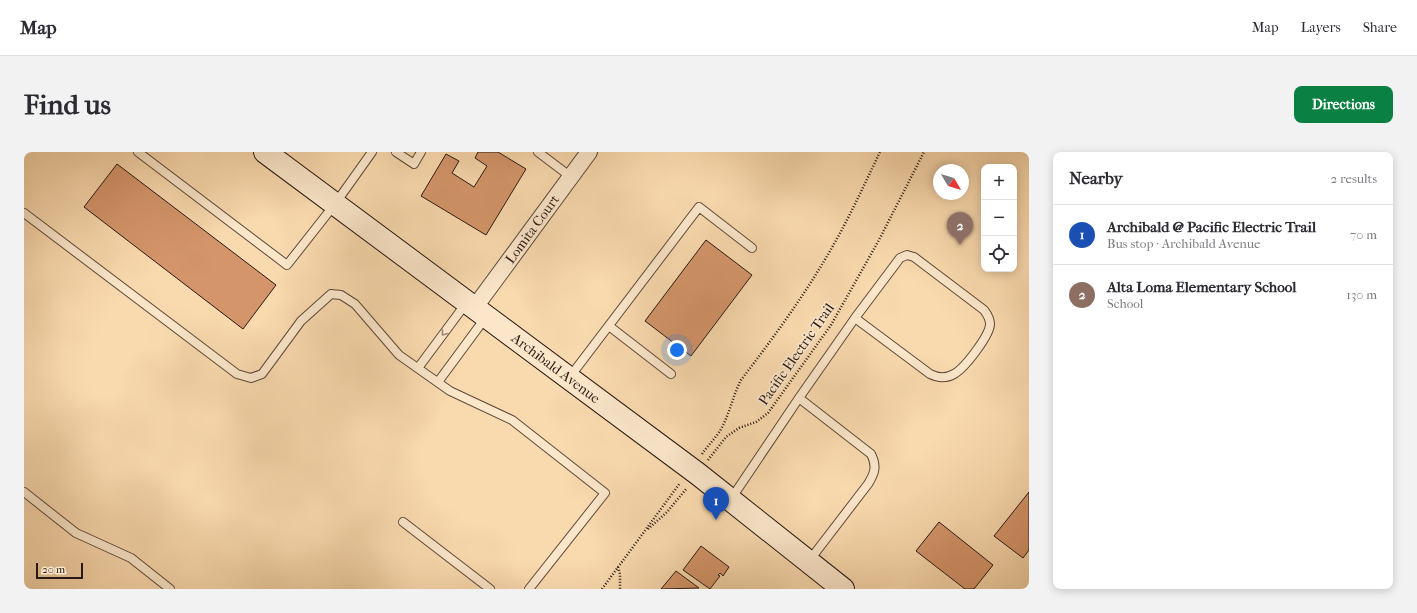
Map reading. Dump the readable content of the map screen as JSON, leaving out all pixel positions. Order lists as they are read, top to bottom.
{
  "streets": {
    "main road": ["Archibald Avenue"],
    "street": ["Lomita Court"],
    "path": ["Pacific Electric Trail"]
  },
  "crossings": [
    ["Lomita Court", "Archibald Avenue"],
    ["Pacific Electric Trail", "Archibald Avenue"]
  ],
  "scale_bar": "20 m",
  "north": "bottom right",
  "page": {
    "header": "Map",
    "nav": ["Map", "Layers", "Share"],
    "buttons": "Directions",
    "title": "Find us",
    "heading": ["Nearby", "2 results"],
    "map_buttons": ["+", "−"],
    "list": [
      {
        "mark": "1",
        "name": "Archibald @ Pacific Electric Trail",
        "note": "Bus stop · Archibald Avenue",
        "value": "70 m"
      },
      {
        "mark": "2",
        "name": "Alta Loma Elementary School",
        "note": "School",
        "value": "130 m"
      }
    ],
    "pins": ["2", "1"],
    "scale": "20 m"
  }
}
